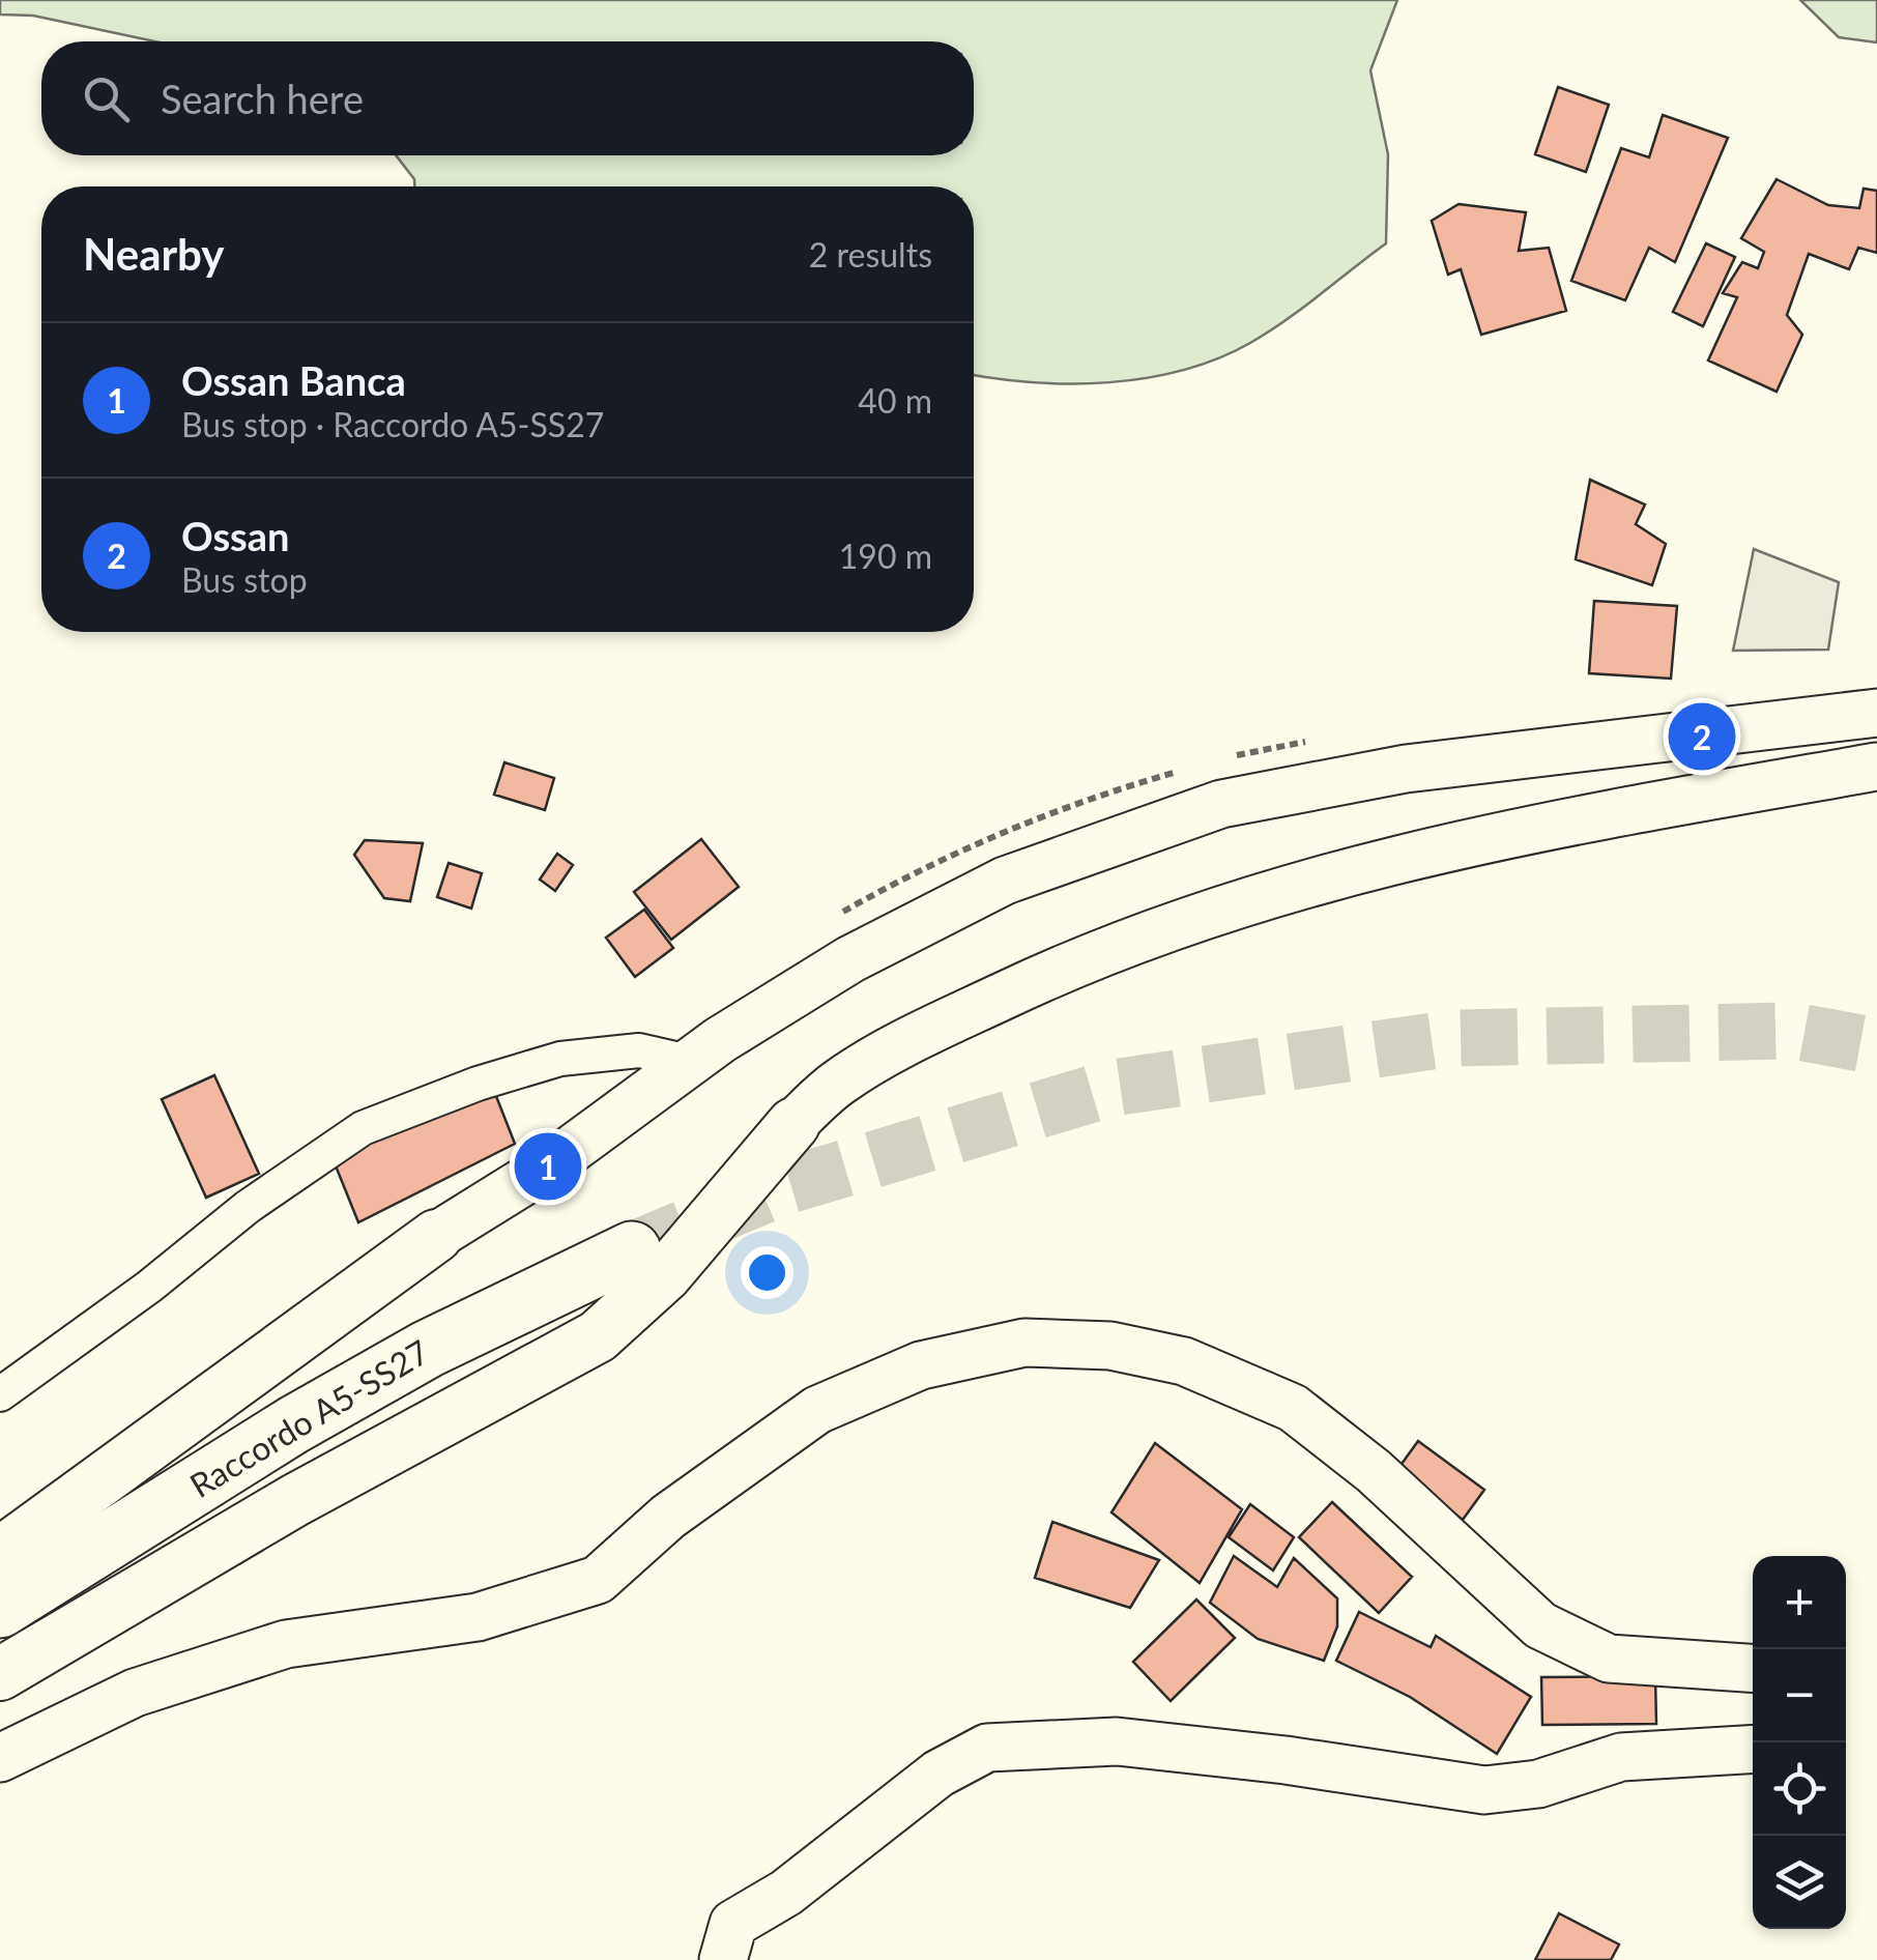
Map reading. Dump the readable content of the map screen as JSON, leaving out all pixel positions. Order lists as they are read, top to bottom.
{
  "streets": {
    "highway": ["Raccordo A5-SS27"]
  },
  "page": {
    "search": "Search here",
    "heading": ["Nearby", "2 results"],
    "list": [
      {
        "mark": "1",
        "name": "Ossan Banca",
        "note": "Bus stop · Raccordo A5-SS27",
        "value": "40 m"
      },
      {
        "mark": "2",
        "name": "Ossan",
        "note": "Bus stop",
        "value": "190 m"
      }
    ],
    "pins": ["2", "1"],
    "map_buttons": ["+", "−"]
  }
}
